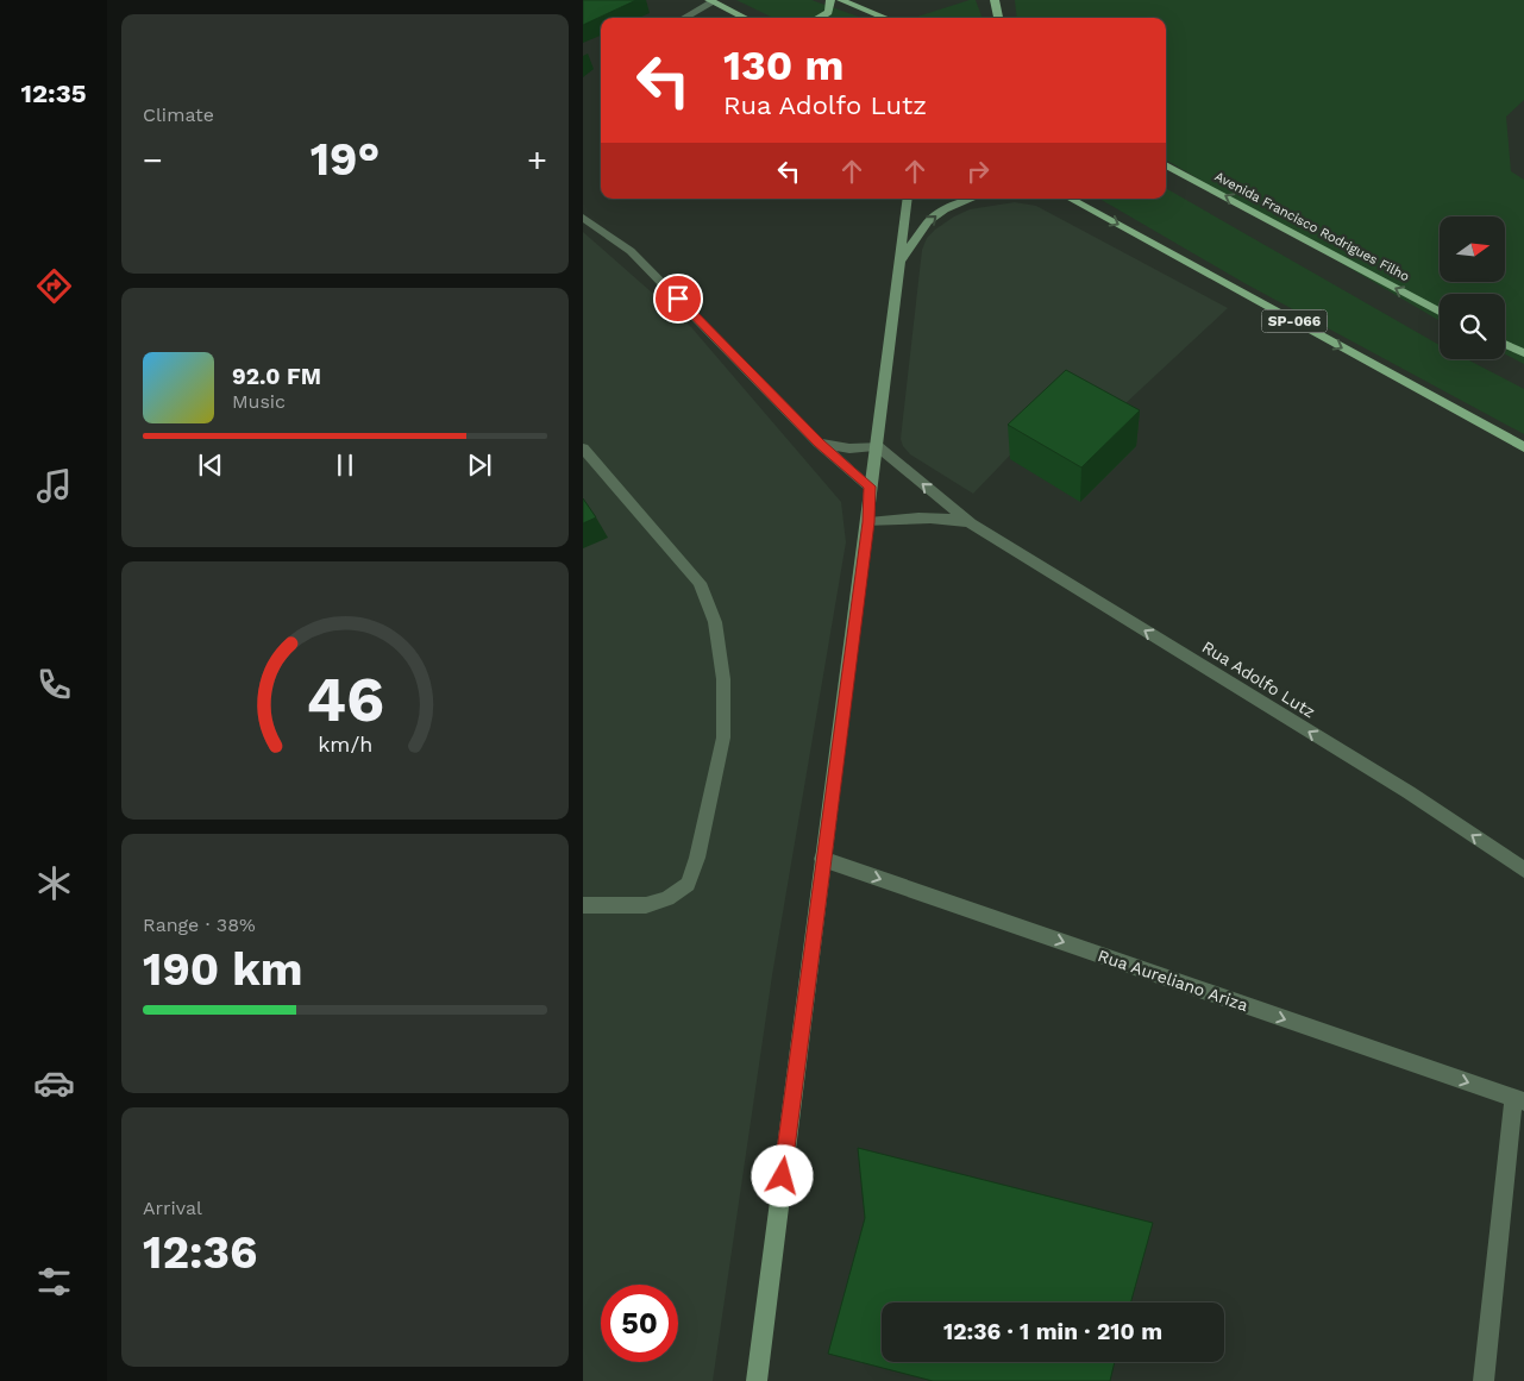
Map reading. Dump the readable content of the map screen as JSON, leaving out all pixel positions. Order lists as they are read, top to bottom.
{
  "streets": {
    "main road": ["Avenida Francisco Rodrigues Filho", "SP-066"],
    "street": ["Rua Adolfo Lutz", "Rua Aureliano Ariza"]
  },
  "one_way": ["Rua Adolfo Lutz", "Rua Aureliano Ariza"],
  "north": "right",
  "page": {
    "tabs": "12:35",
    "tile": [
      "Climate",
      ["Range · 38%", "190 km"],
      ["Arrival", "12:36"]
    ],
    "turn": ["130 m", "Rua Adolfo Lutz"],
    "heat": ["−", "19°", "+"],
    "song": ["92.0 FM", "Music"],
    "limit": "50",
    "trip": "12:36 · 1 min · 210 m",
    "gauge": ["46", "km/h"]
  }
}
